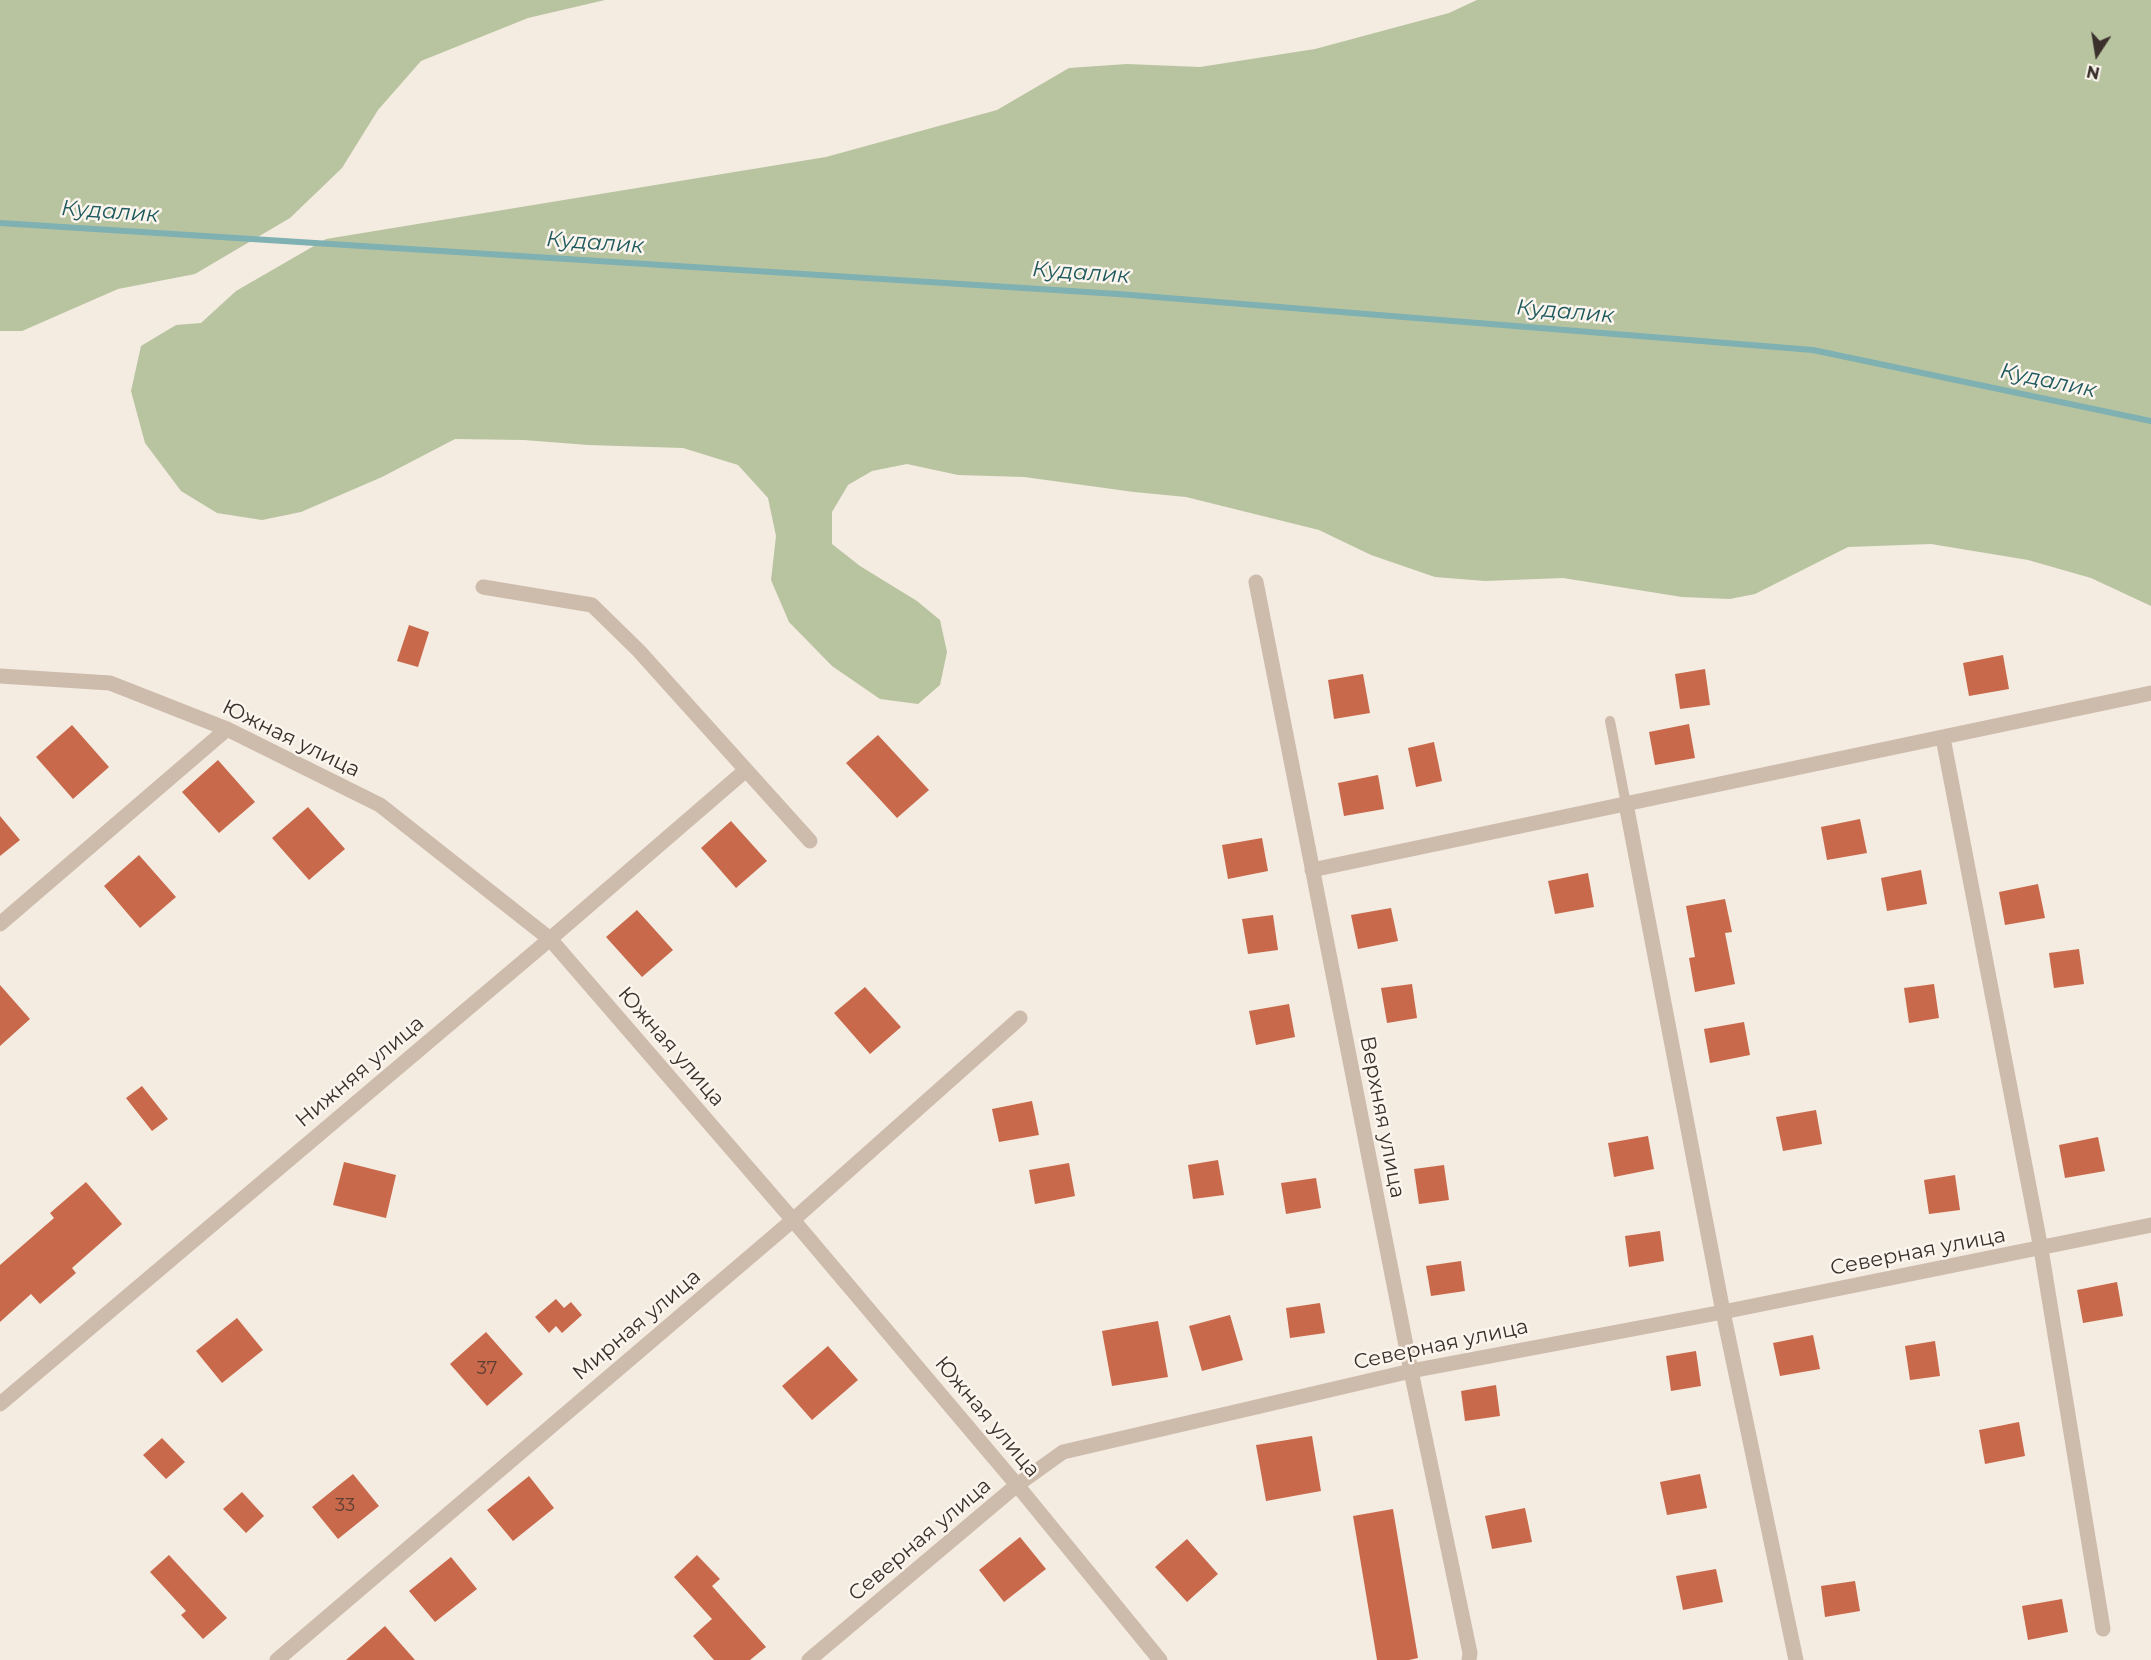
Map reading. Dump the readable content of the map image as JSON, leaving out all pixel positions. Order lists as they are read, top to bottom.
{
  "streets": {
    "street": [
      "Южная улица",
      "Нижняя улица",
      "Верхняя улица",
      "Северная улица",
      "Мирная улица"
    ]
  },
  "crossings": [
    ["Южная улица", "Нижняя улица"],
    ["Южная улица", "Северная улица"],
    ["Южная улица", "Мирная улица"],
    ["Верхняя улица", "Северная улица"]
  ],
  "water": ["Кудалик"],
  "house_numbers": ["37", "33"],
  "north": "bottom"
}
